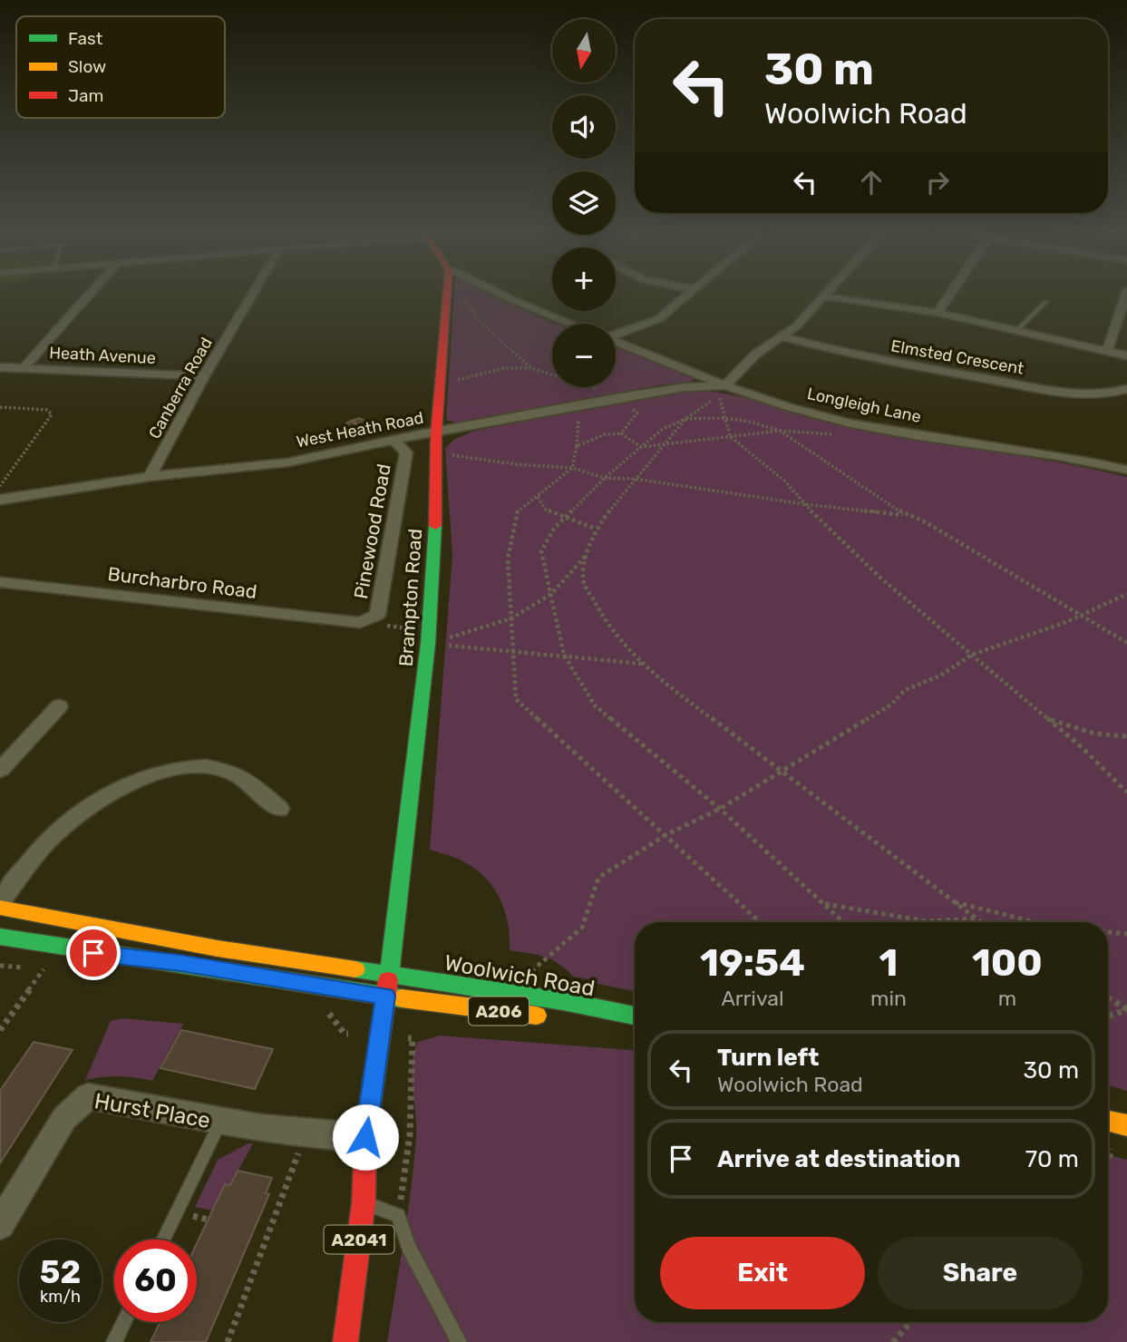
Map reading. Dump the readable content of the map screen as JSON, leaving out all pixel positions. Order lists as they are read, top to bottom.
{
  "streets": {
    "street": [
      "Heath Avenue",
      "Elmsted Crescent",
      "Canberra Road",
      "Longleigh Lane",
      "West Heath Road",
      "Pinewood Road",
      "Burcharbro Road",
      "Brampton Road",
      "Woolwich Road",
      "A206",
      "Hurst Place",
      "A2041"
    ]
  },
  "crossings": [
    ["Heath Avenue", "Canberra Road"],
    ["Canberra Road", "West Heath Road"],
    ["Longleigh Lane", "West Heath Road"],
    ["West Heath Road", "Pinewood Road"],
    ["West Heath Road", "Brampton Road"],
    ["Pinewood Road", "Burcharbro Road"],
    ["Brampton Road", "Woolwich Road"],
    ["Brampton Road", "A2041"],
    ["Woolwich Road", "A206"],
    ["Woolwich Road", "A2041"],
    ["Hurst Place", "A2041"]
  ],
  "legend": ["Fast", "Slow", "Jam"],
  "north": "bottom",
  "page": {
    "map_buttons": ["+", "−"],
    "turn": ["30 m", "Woolwich Road"],
    "eta": [
      "19:54",
      "Arrival",
      "1",
      "min",
      "100",
      "m"
    ],
    "list": [
      {
        "name": "Turn left",
        "note": "Woolwich Road",
        "value": "30 m"
      },
      {
        "name": "Arrive at destination",
        "value": "70 m"
      }
    ],
    "buttons": ["Exit", "Share"],
    "speed": "52 km/h",
    "limit": "60"
  }
}
